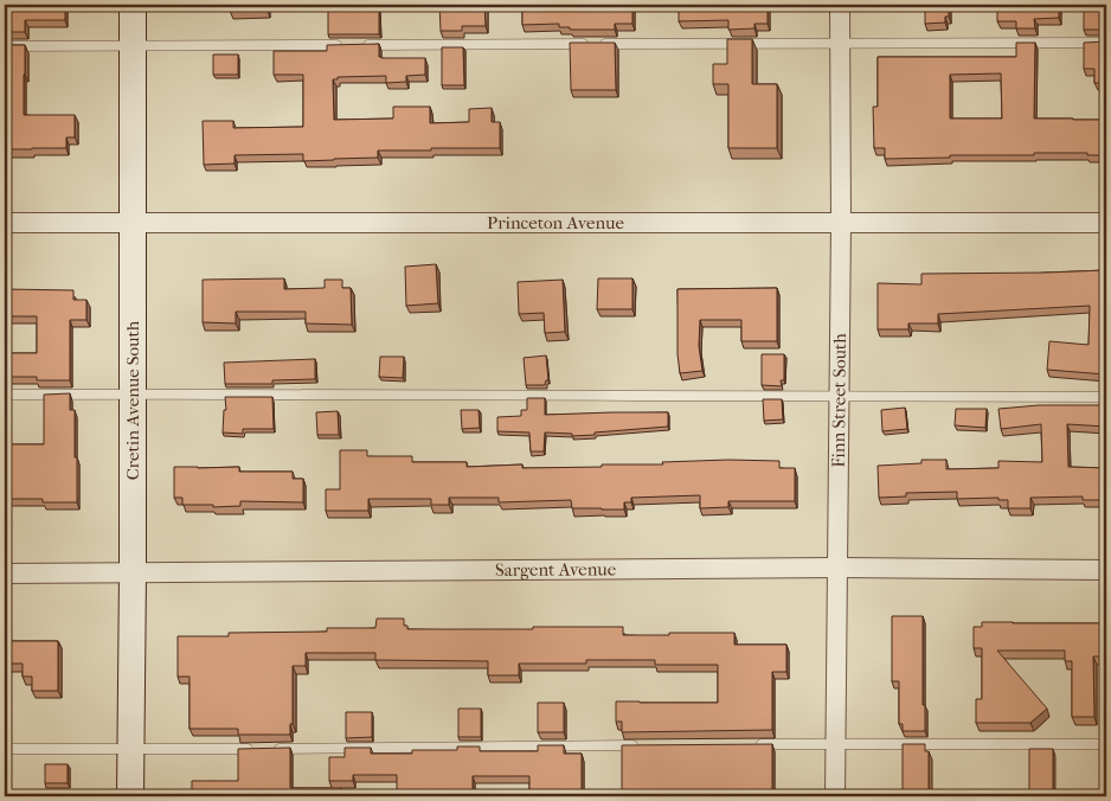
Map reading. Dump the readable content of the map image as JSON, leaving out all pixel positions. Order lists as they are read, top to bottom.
{
  "streets": {
    "main road": ["Cretin Avenue South"],
    "street": ["Princeton Avenue", "Finn Street South", "Sargent Avenue"]
  },
  "crossings": [
    ["Princeton Avenue", "Cretin Avenue South"],
    ["Princeton Avenue", "Finn Street South"],
    ["Cretin Avenue South", "Sargent Avenue"],
    ["Finn Street South", "Sargent Avenue"]
  ]
}
